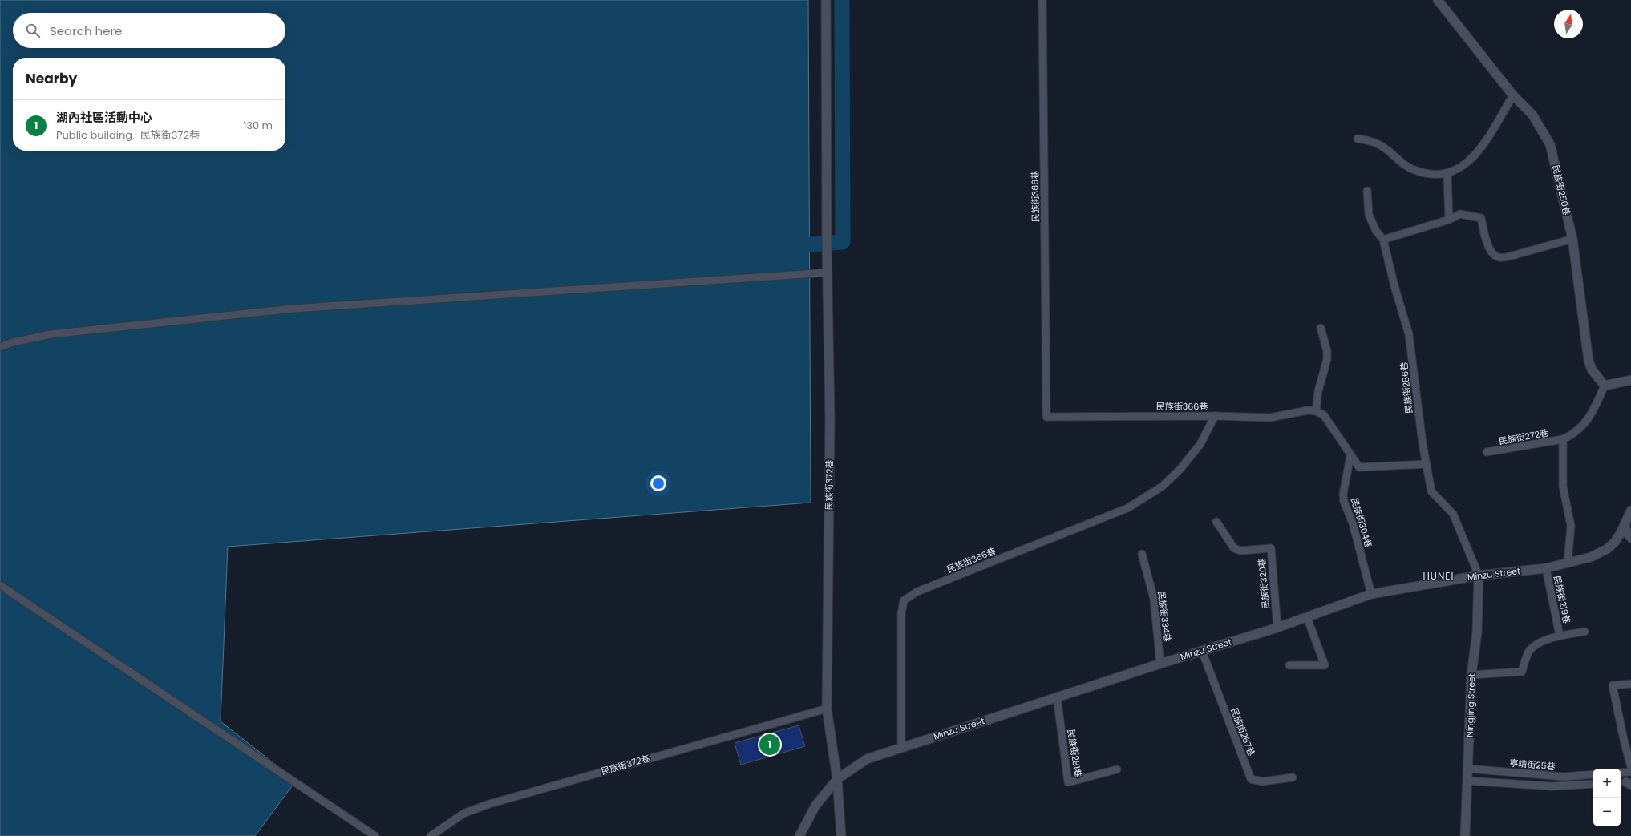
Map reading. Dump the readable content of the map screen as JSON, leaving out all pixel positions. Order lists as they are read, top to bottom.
{
  "streets": {
    "street": [
      "民族街250巷",
      "民族街372巷",
      "Minzu Street",
      "Ningjing Street"
    ],
    "lane": [
      "民族街366巷",
      "民族街286巷",
      "民族街272巷",
      "民族街304巷",
      "民族街320巷",
      "民族街219巷",
      "民族街334巷",
      "民族街267巷",
      "民族街281巷",
      "寧靖街25巷"
    ]
  },
  "crossings": [
    ["民族街250巷", "民族街272巷"],
    ["民族街366巷", "Minzu Street"],
    ["民族街286巷", "Minzu Street"],
    ["民族街286巷", "Ningjing Street"],
    ["民族街372巷", "Minzu Street"],
    ["民族街304巷", "Minzu Street"],
    ["Minzu Street", "民族街320巷"],
    ["Minzu Street", "民族街219巷"],
    ["Minzu Street", "民族街334巷"],
    ["Minzu Street", "Ningjing Street"],
    ["Minzu Street", "民族街267巷"],
    ["Minzu Street", "民族街281巷"],
    ["民族街219巷", "Ningjing Street"],
    ["Ningjing Street", "寧靖街25巷"]
  ],
  "districts": ["HUNEI"],
  "north": "top",
  "page": {
    "search": "Search here",
    "heading": "Nearby",
    "list": [
      {
        "mark": "1",
        "name": "湖內社區活動中心",
        "note": "Public building · 民族街372巷",
        "value": "130 m"
      }
    ],
    "pins": "1",
    "map_buttons": ["+", "−"]
  }
}
